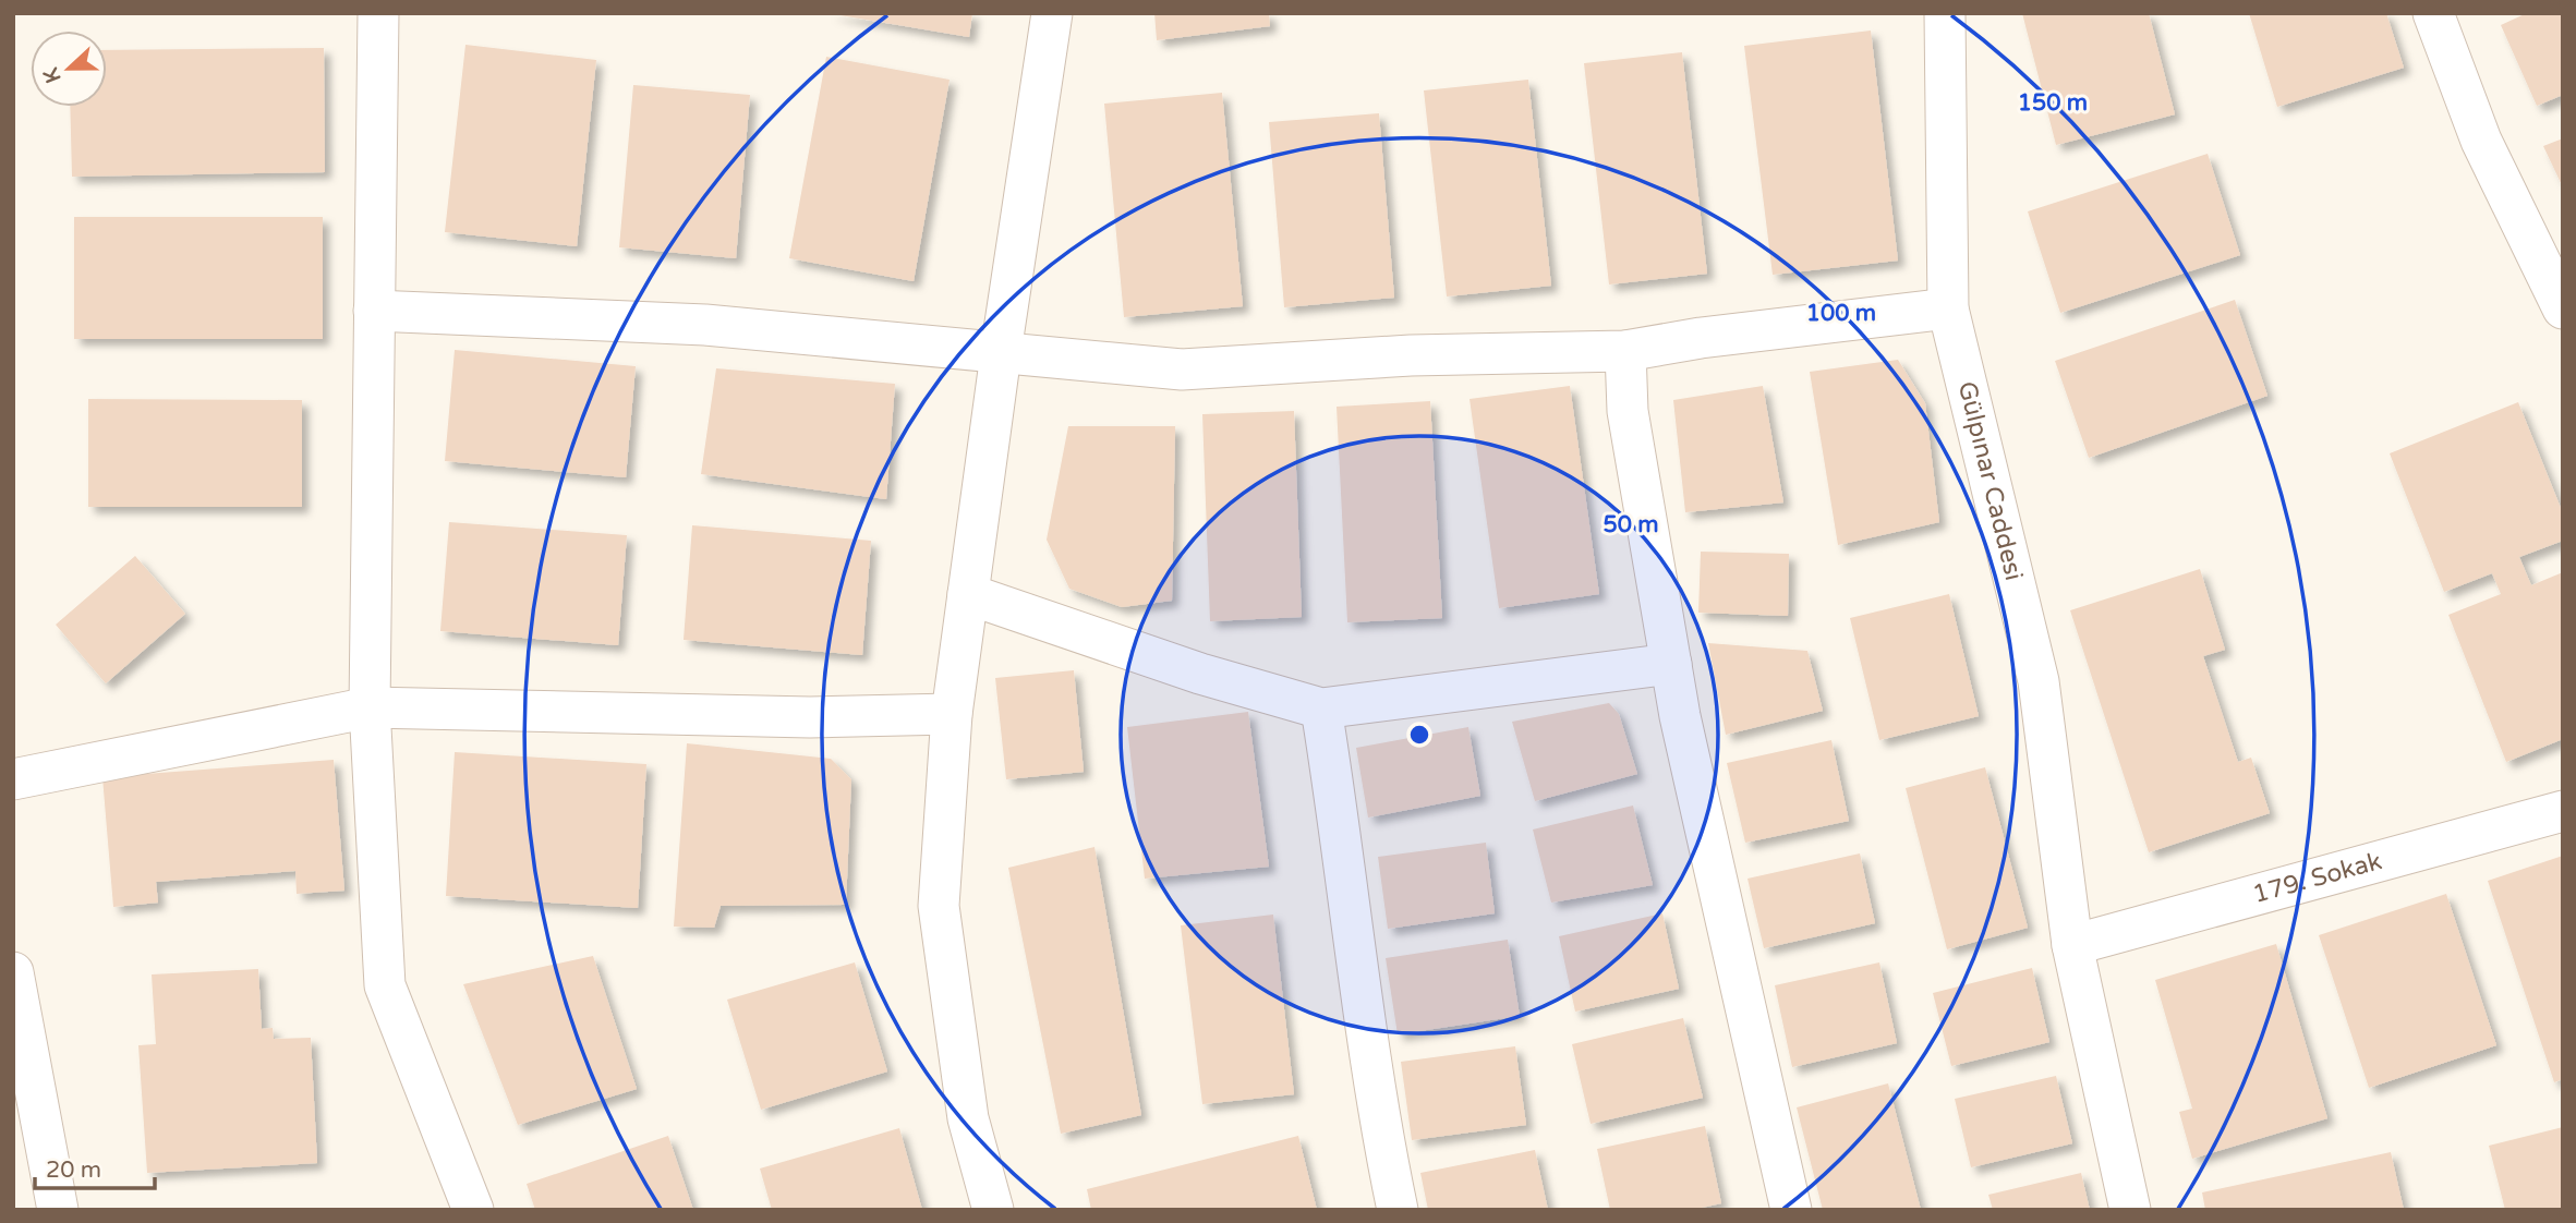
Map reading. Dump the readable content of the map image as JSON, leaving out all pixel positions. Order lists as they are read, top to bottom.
{
  "streets": {
    "street": ["Gülpınar Caddesi", "179. Sokak"]
  },
  "crossings": [
    ["Gülpınar Caddesi", "179. Sokak"]
  ],
  "scale_bar": "20 m",
  "north": "left",
  "rings": ["150 m", "100 m", "50 m"]
}
